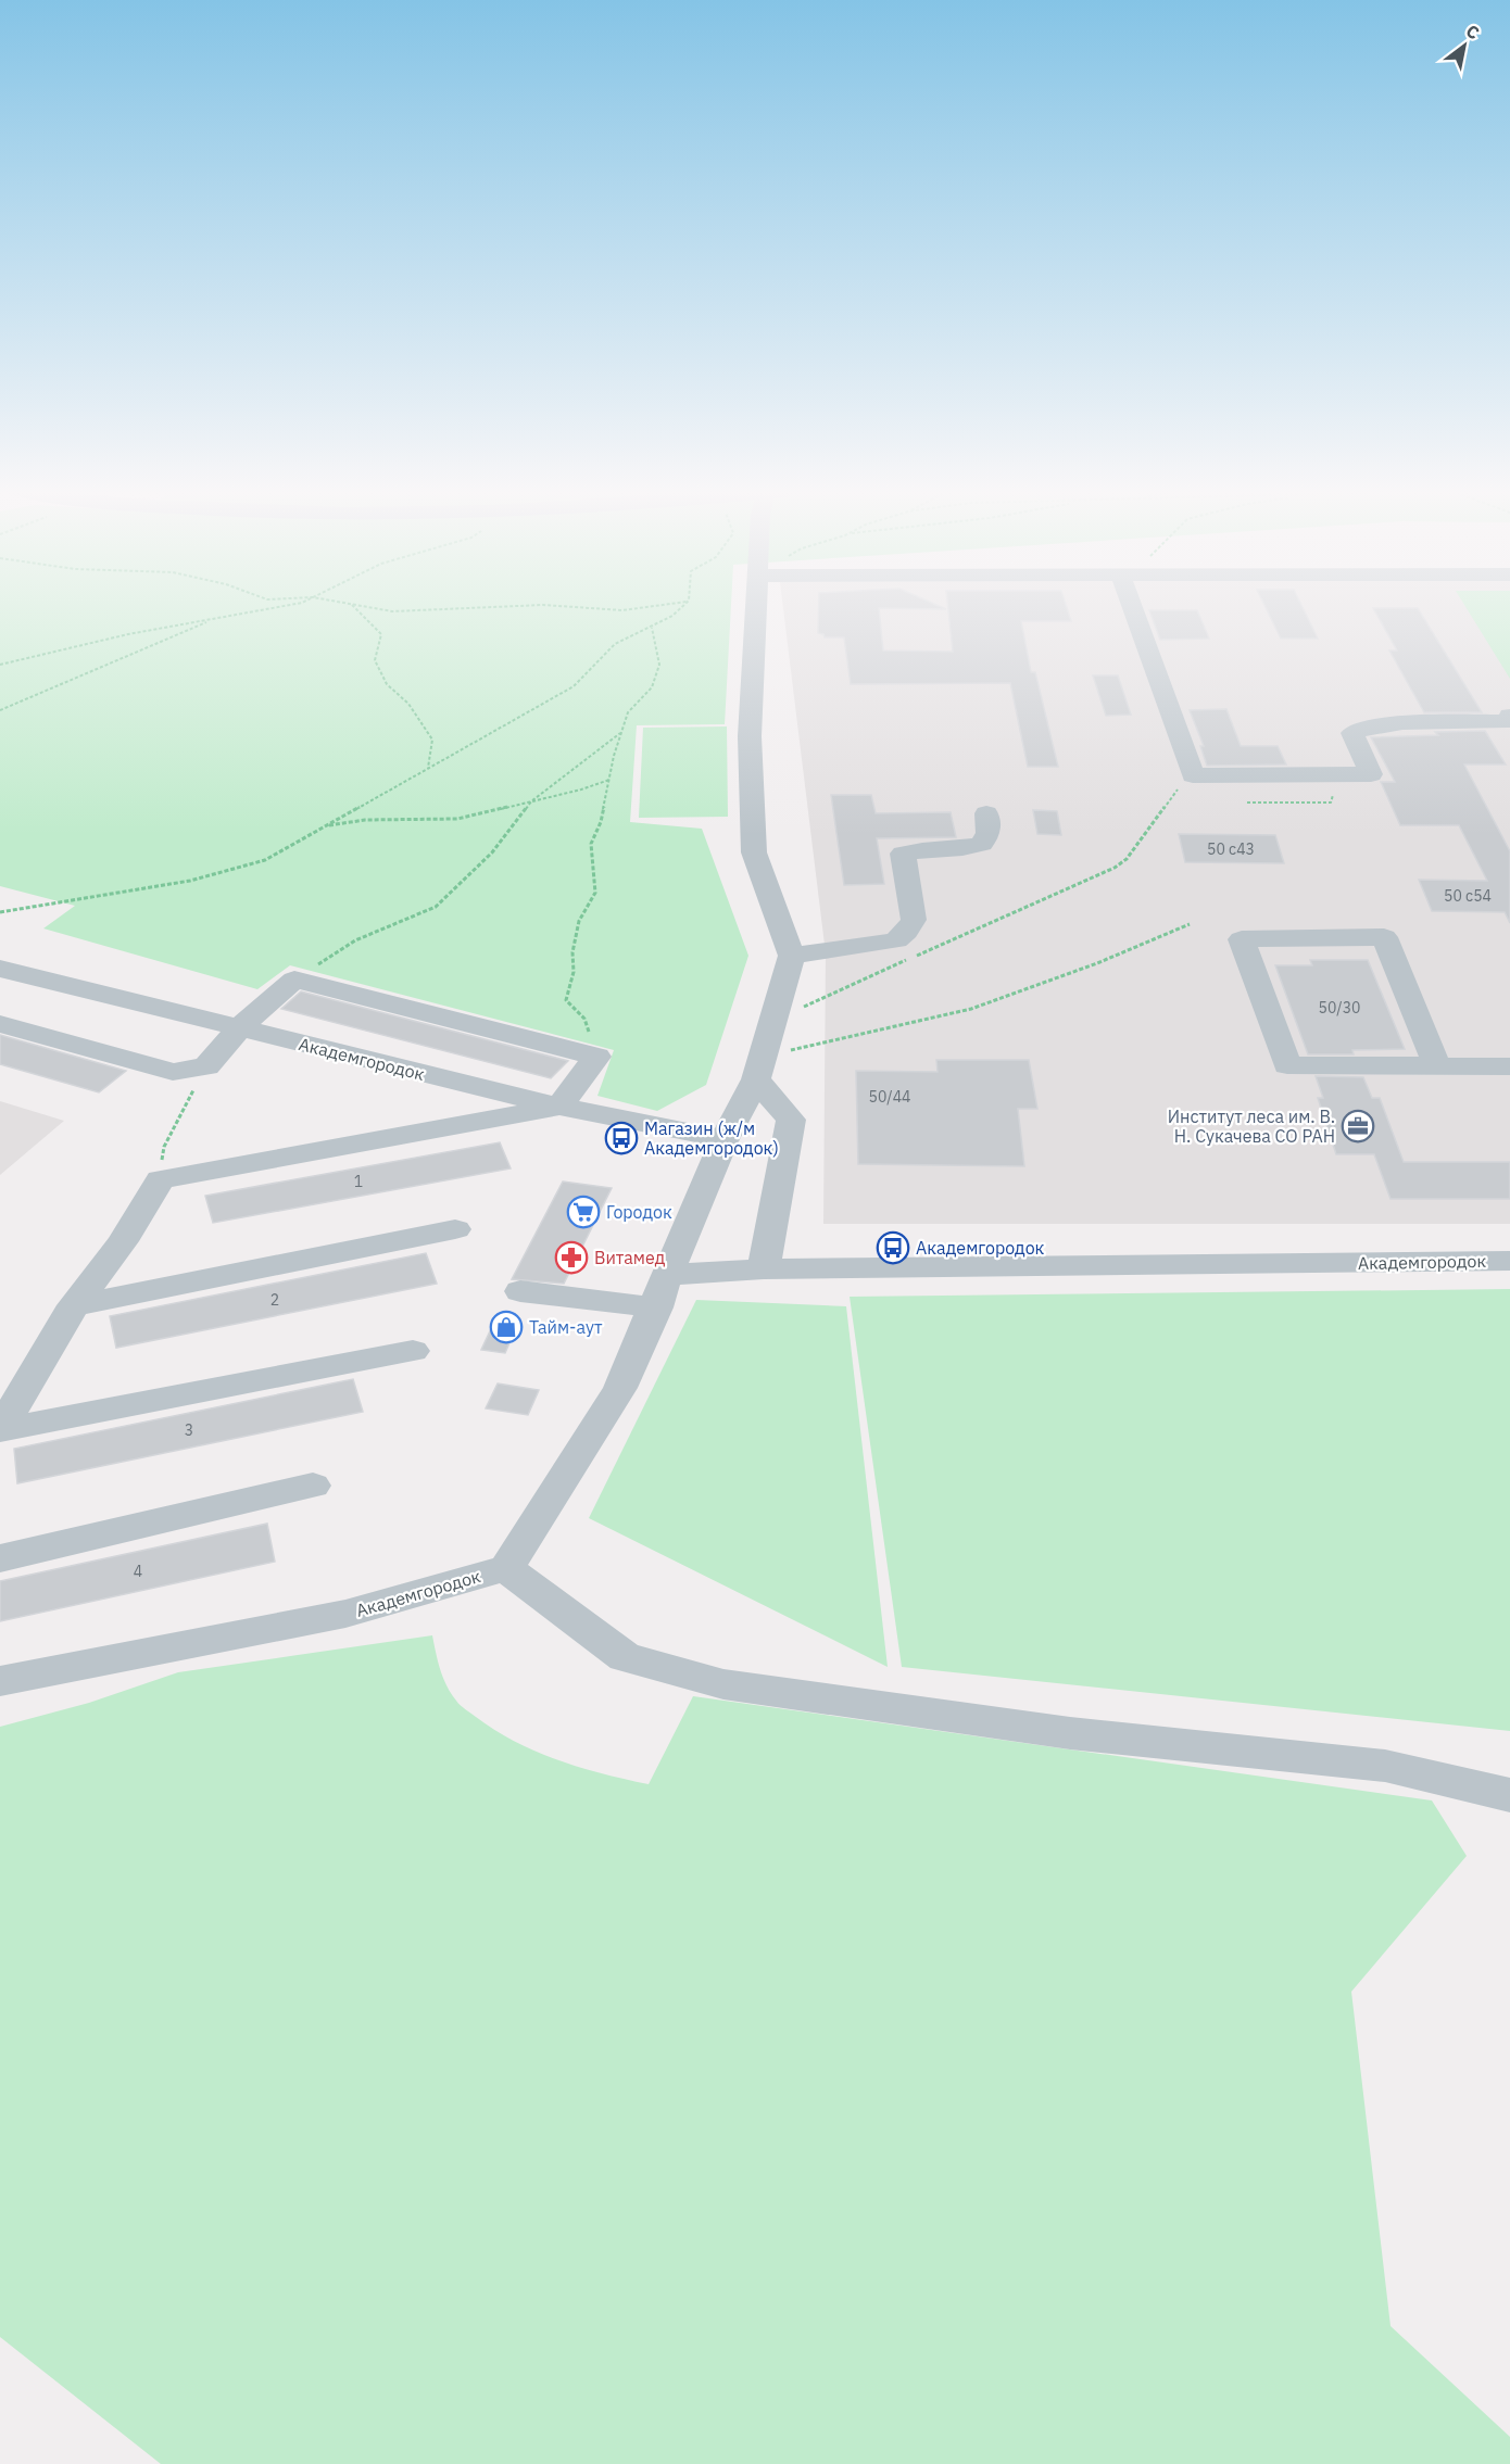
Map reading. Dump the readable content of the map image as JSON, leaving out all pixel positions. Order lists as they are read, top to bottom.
{
  "streets": {
    "street": ["Академгородок"]
  },
  "places": {
    "office": ["Институт леса им. В. Н. Сукачева СО РАН"],
    "bus stop": ["Магазин (ж/м Академгородок)", "Академгородок"],
    "supermarket": ["Городок"],
    "pharmacy": ["Витамед"],
    "shop": ["Тайм-аут"]
  },
  "house_numbers": [
    "50 с43",
    "50 с54",
    "50/30",
    "50/44",
    "1",
    "2",
    "3",
    "4"
  ],
  "north": "top right"
}
